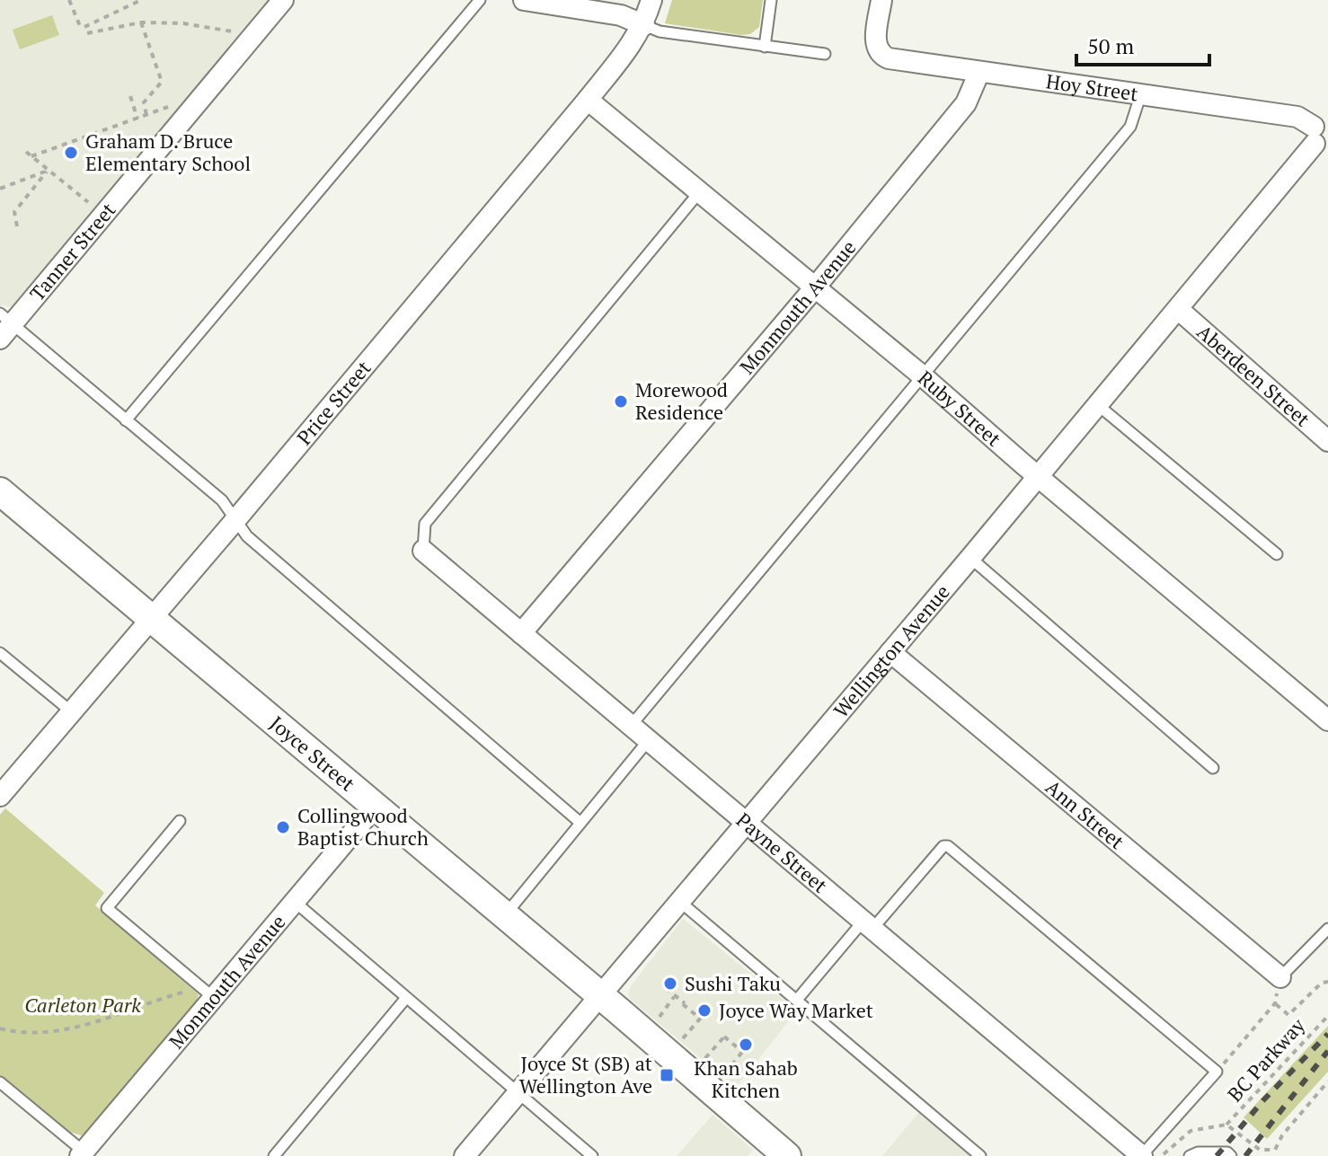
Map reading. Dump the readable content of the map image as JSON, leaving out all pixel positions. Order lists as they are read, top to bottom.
{
  "streets": {
    "main road": ["Joyce Street"],
    "street": [
      "Hoy Street",
      "Tanner Street",
      "Monmouth Avenue",
      "Aberdeen Street",
      "Price Street",
      "Ruby Street",
      "Wellington Avenue",
      "Ann Street",
      "Payne Street"
    ],
    "path": ["BC Parkway"]
  },
  "crossings": [
    ["Hoy Street", "Monmouth Avenue"],
    ["Hoy Street", "Wellington Avenue"],
    ["Monmouth Avenue", "Ruby Street"],
    ["Monmouth Avenue", "Joyce Street"],
    ["Monmouth Avenue", "Payne Street"],
    ["Aberdeen Street", "Wellington Avenue"],
    ["Price Street", "Ruby Street"],
    ["Price Street", "Joyce Street"],
    ["Ruby Street", "Wellington Avenue"],
    ["Wellington Avenue", "Joyce Street"],
    ["Wellington Avenue", "Ann Street"],
    ["Wellington Avenue", "Payne Street"]
  ],
  "parks": ["Carleton Park"],
  "places": {
    "other": [
      "Graham D. Bruce Elementary School",
      "Morewood Residence",
      "Collingwood Baptist Church",
      "Sushi Taku",
      "Joyce Way Market",
      "Khan Sahab Kitchen"
    ],
    "transit": ["Joyce St (SB) at Wellington Ave"]
  },
  "scale_bar": "50 m"
}
